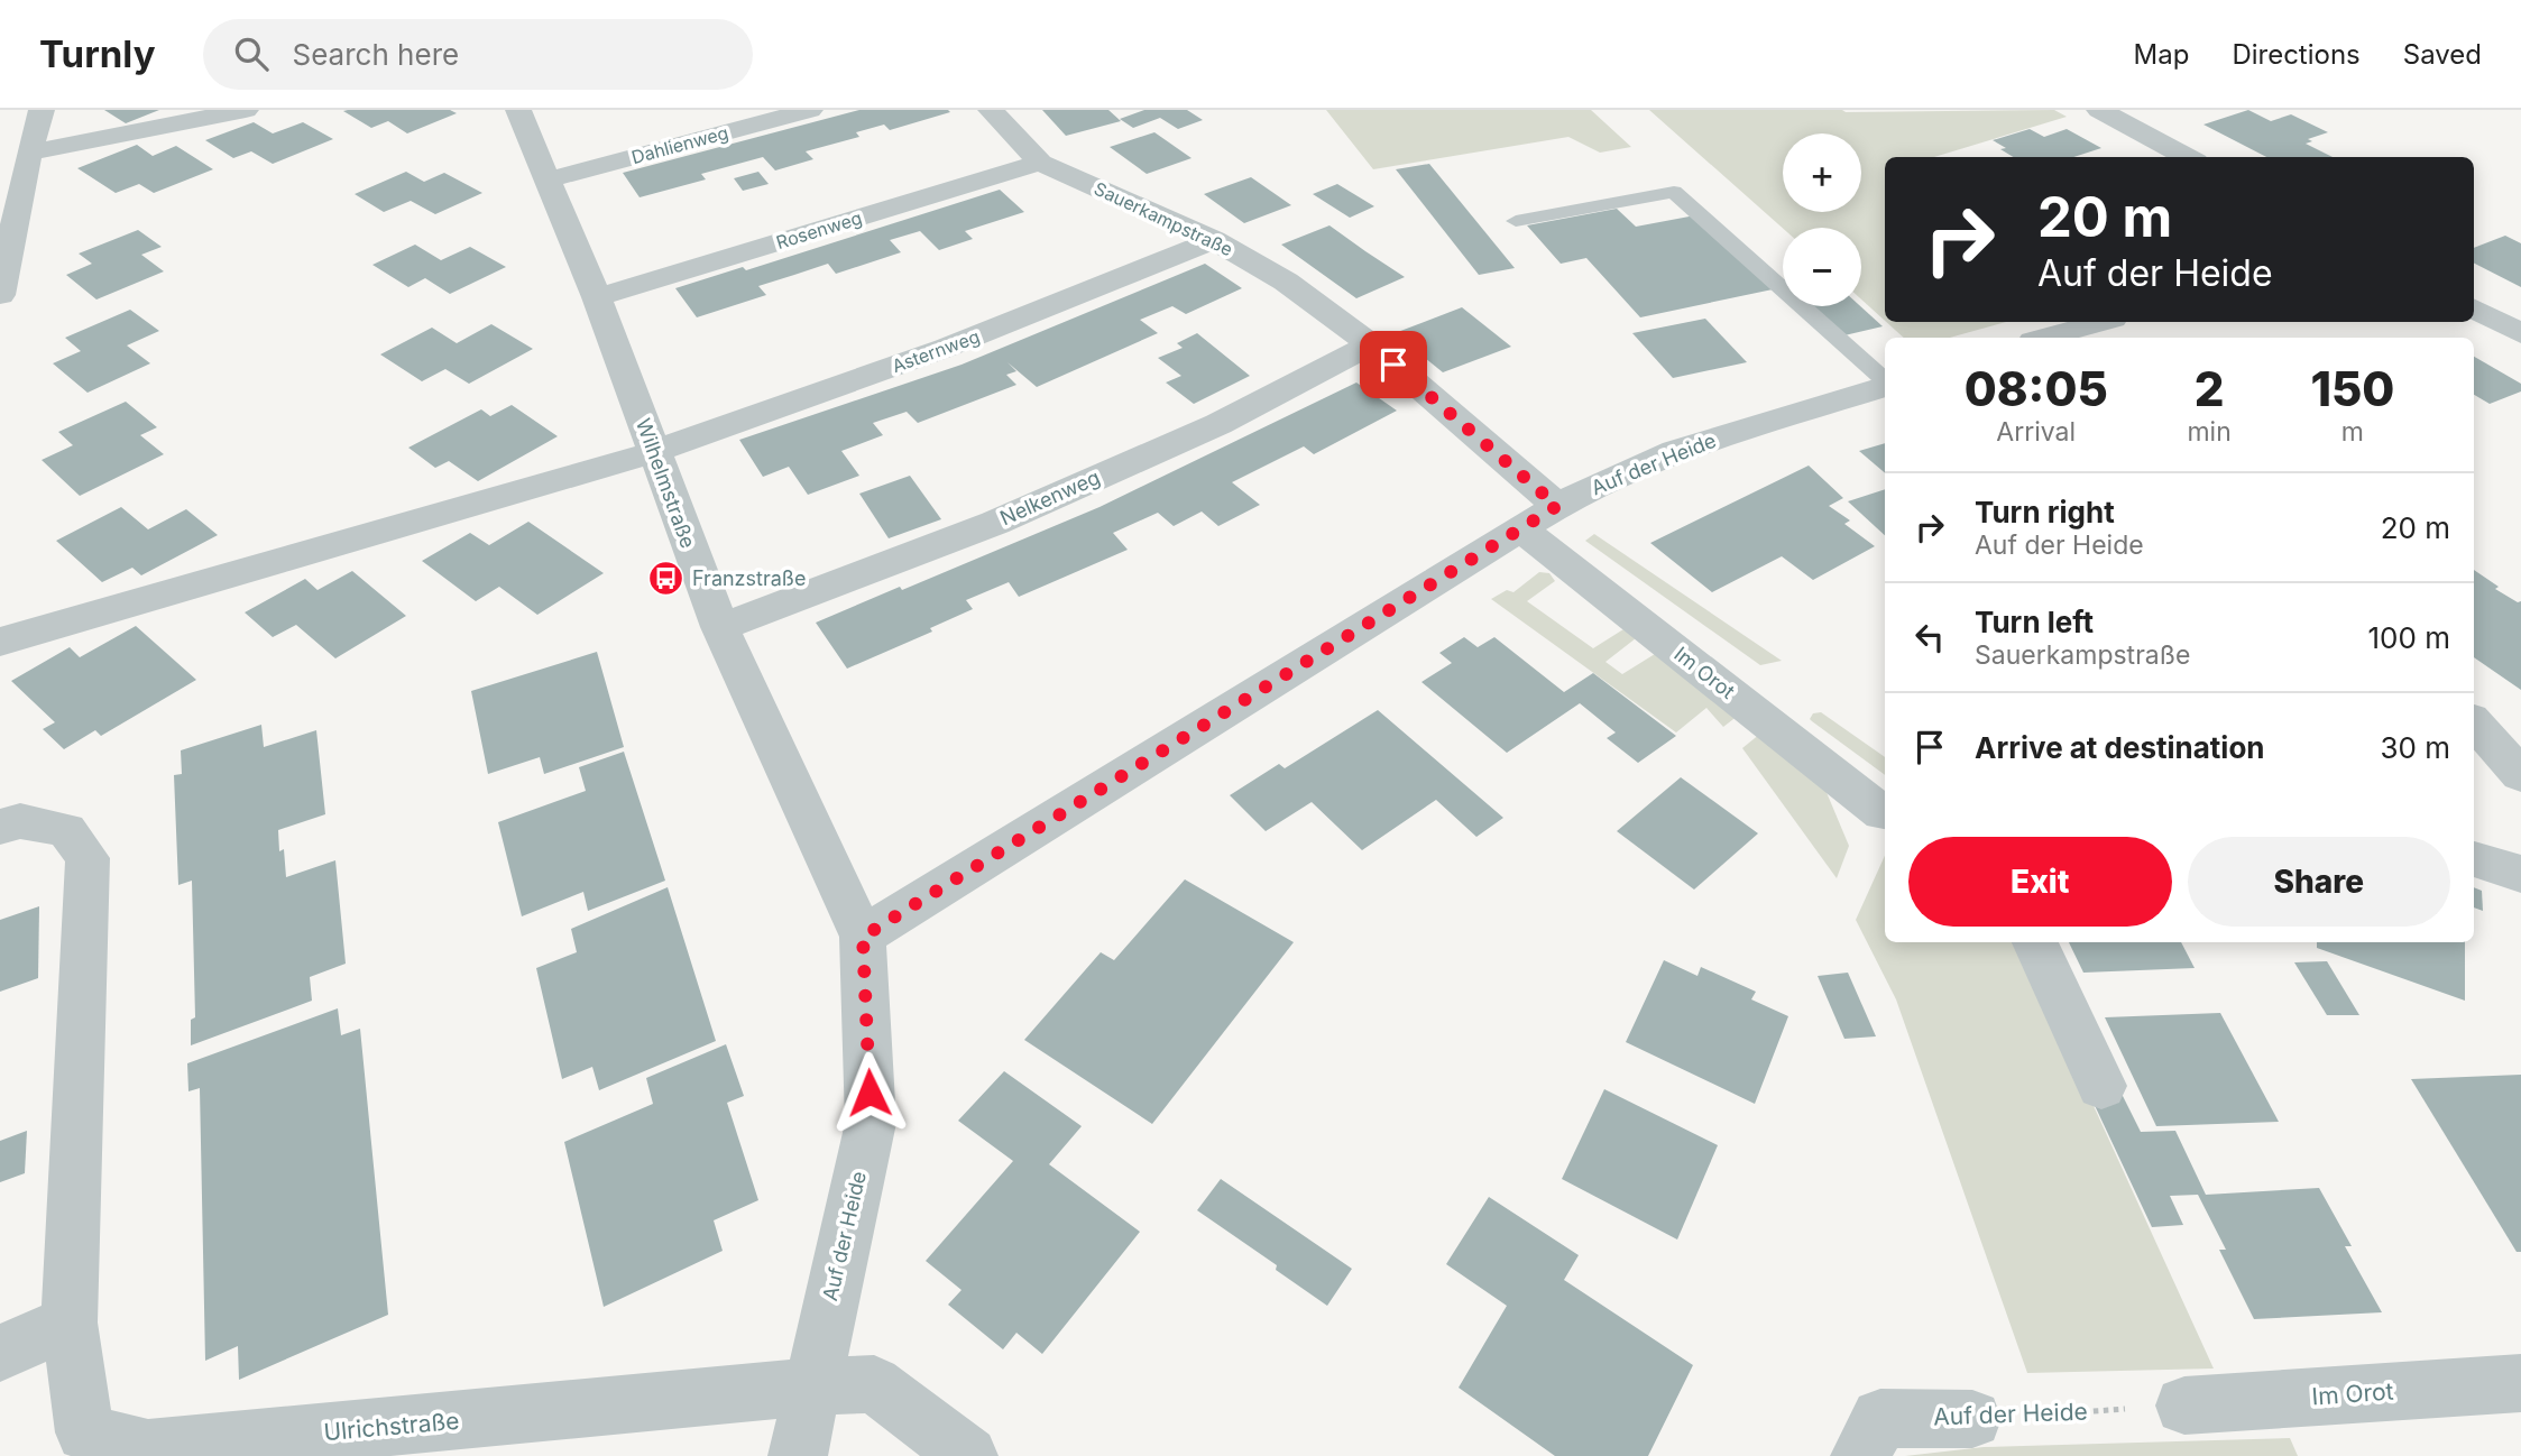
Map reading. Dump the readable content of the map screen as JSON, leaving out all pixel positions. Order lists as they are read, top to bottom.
{
  "streets": {
    "street": [
      "Dahlienweg",
      "Sauerkampstraße",
      "Rosenweg",
      "Asternweg",
      "Auf der Heide",
      "Wilhelmstraße",
      "Nelkenweg",
      "Im Orot",
      "Ulrichstraße"
    ]
  },
  "crossings": [
    ["Dahlienweg", "Wilhelmstraße"],
    ["Sauerkampstraße", "Rosenweg"],
    ["Sauerkampstraße", "Asternweg"],
    ["Sauerkampstraße", "Auf der Heide"],
    ["Sauerkampstraße", "Nelkenweg"],
    ["Rosenweg", "Wilhelmstraße"],
    ["Asternweg", "Wilhelmstraße"],
    ["Auf der Heide", "Wilhelmstraße"],
    ["Auf der Heide", "Im Orot"],
    ["Auf der Heide", "Ulrichstraße"],
    ["Wilhelmstraße", "Nelkenweg"]
  ],
  "places": {
    "bus stop": ["Franzstraße"]
  },
  "page": {
    "header": "Turnly",
    "search": "Search here",
    "nav": ["Map", "Directions", "Saved"],
    "map_buttons": ["+", "−"],
    "turn": ["20 m", "Auf der Heide"],
    "eta": [
      "08:05",
      "Arrival",
      "2",
      "min",
      "150",
      "m"
    ],
    "list": [
      {
        "name": "Turn right",
        "note": "Auf der Heide",
        "value": "20 m"
      },
      {
        "name": "Turn left",
        "note": "Sauerkampstraße",
        "value": "100 m"
      },
      {
        "name": "Arrive at destination",
        "value": "30 m"
      }
    ],
    "buttons": ["Exit", "Share"]
  }
}
